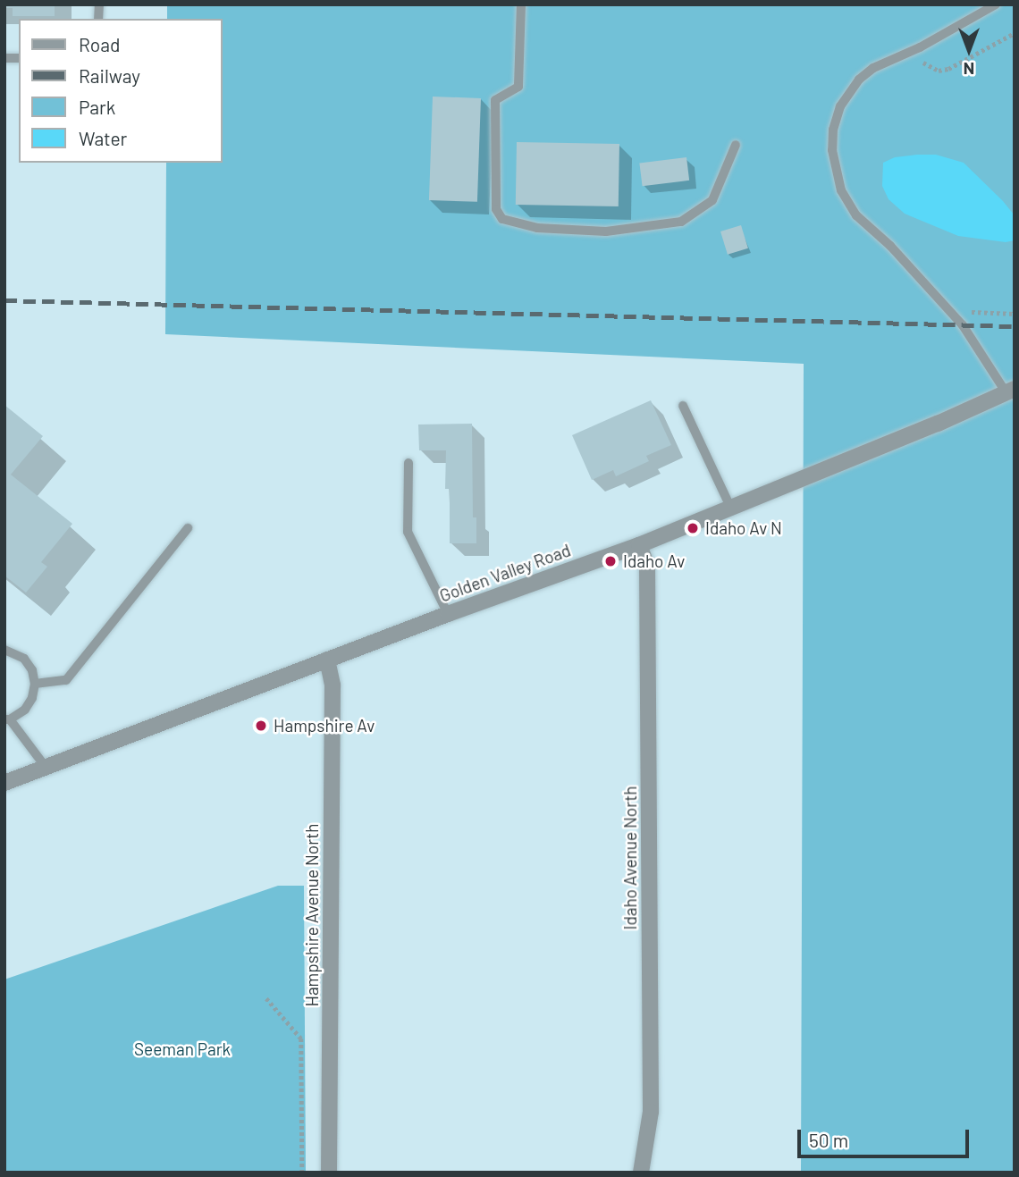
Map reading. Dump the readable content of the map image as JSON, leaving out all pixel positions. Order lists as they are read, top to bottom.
{
  "streets": {
    "street": ["Golden Valley Road", "Idaho Avenue North", "Hampshire Avenue North"]
  },
  "crossings": [
    ["Golden Valley Road", "Idaho Avenue North"],
    ["Golden Valley Road", "Hampshire Avenue North"]
  ],
  "parks": ["Seeman Park"],
  "places": ["Idaho Av N", "Idaho Av", "Hampshire Av"],
  "legend": [
    "Road",
    "Railway",
    "Park",
    "Water"
  ],
  "scale_bar": "50 m",
  "north": "bottom"
}
